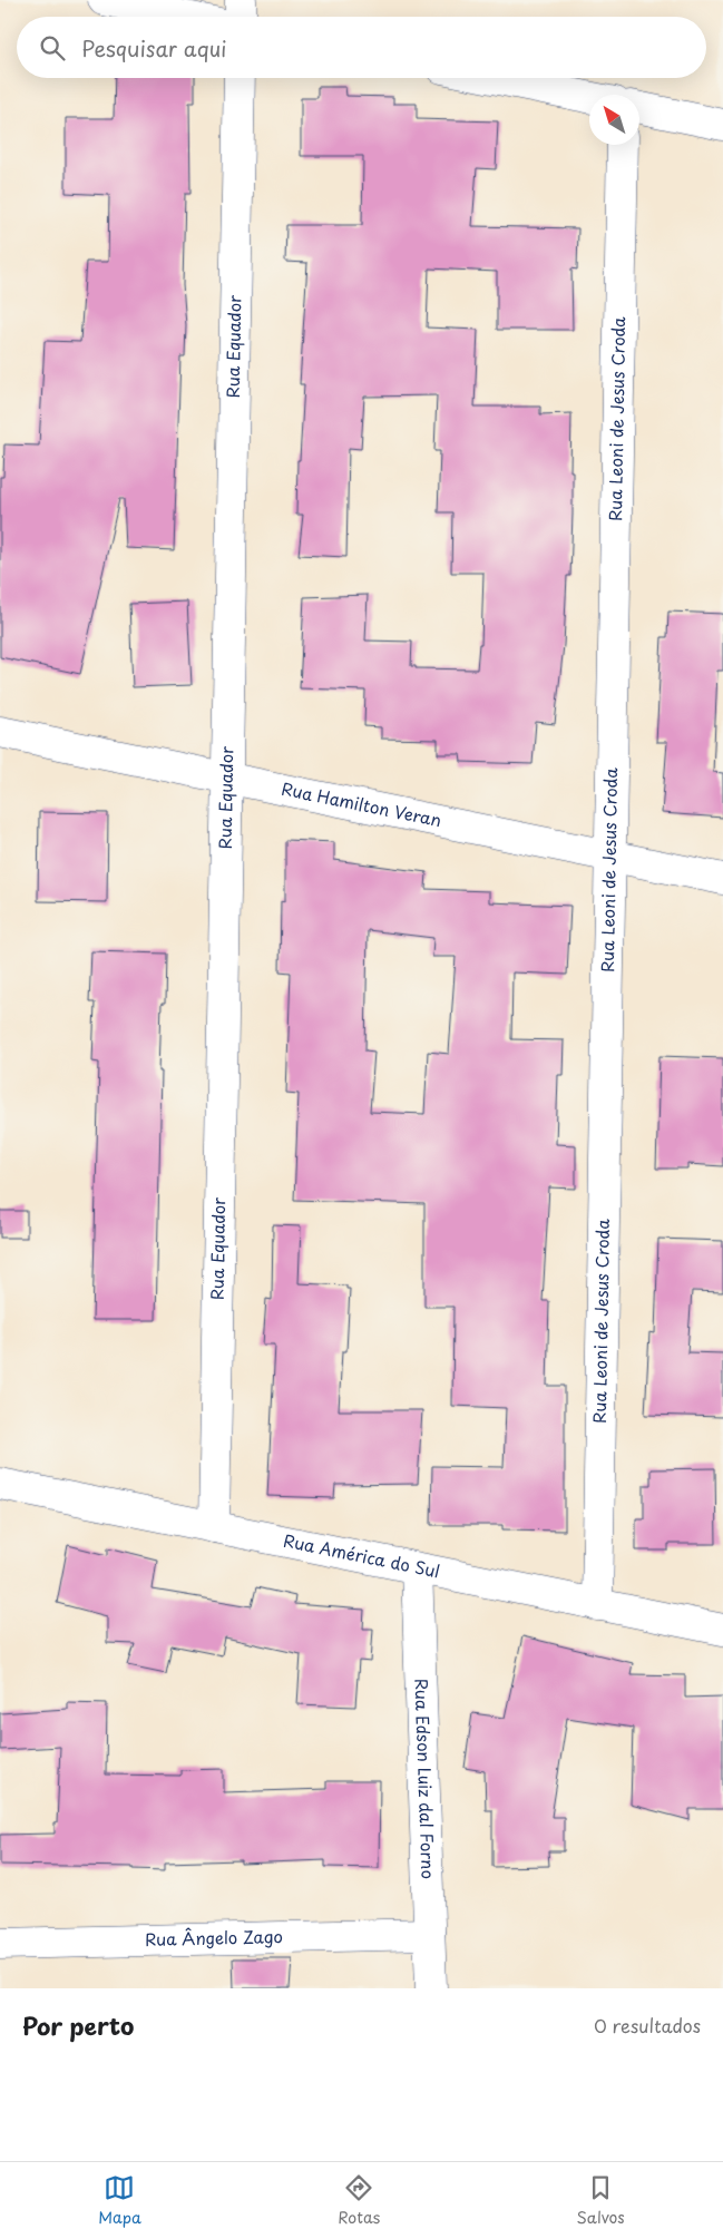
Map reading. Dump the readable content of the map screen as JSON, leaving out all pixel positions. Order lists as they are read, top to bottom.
{
  "streets": {
    "street": [
      "Rua Equador",
      "Rua Leoni de Jesus Croda",
      "Rua Hamilton Veran",
      "Rua América do Sul",
      "Rua Edson Luiz dal Forno",
      "Rua Ângelo Zago"
    ]
  },
  "crossings": [
    ["Rua Equador", "Rua Hamilton Veran"],
    ["Rua Equador", "Rua América do Sul"],
    ["Rua Leoni de Jesus Croda", "Rua Hamilton Veran"],
    ["Rua Leoni de Jesus Croda", "Rua América do Sul"],
    ["Rua América do Sul", "Rua Edson Luiz dal Forno"],
    ["Rua Edson Luiz dal Forno", "Rua Ângelo Zago"]
  ],
  "north": "top left",
  "page": {
    "search": "Pesquisar aqui",
    "heading": ["Por perto", "0 resultados"],
    "nav": ["Mapa", "Rotas", "Salvos"]
  }
}
